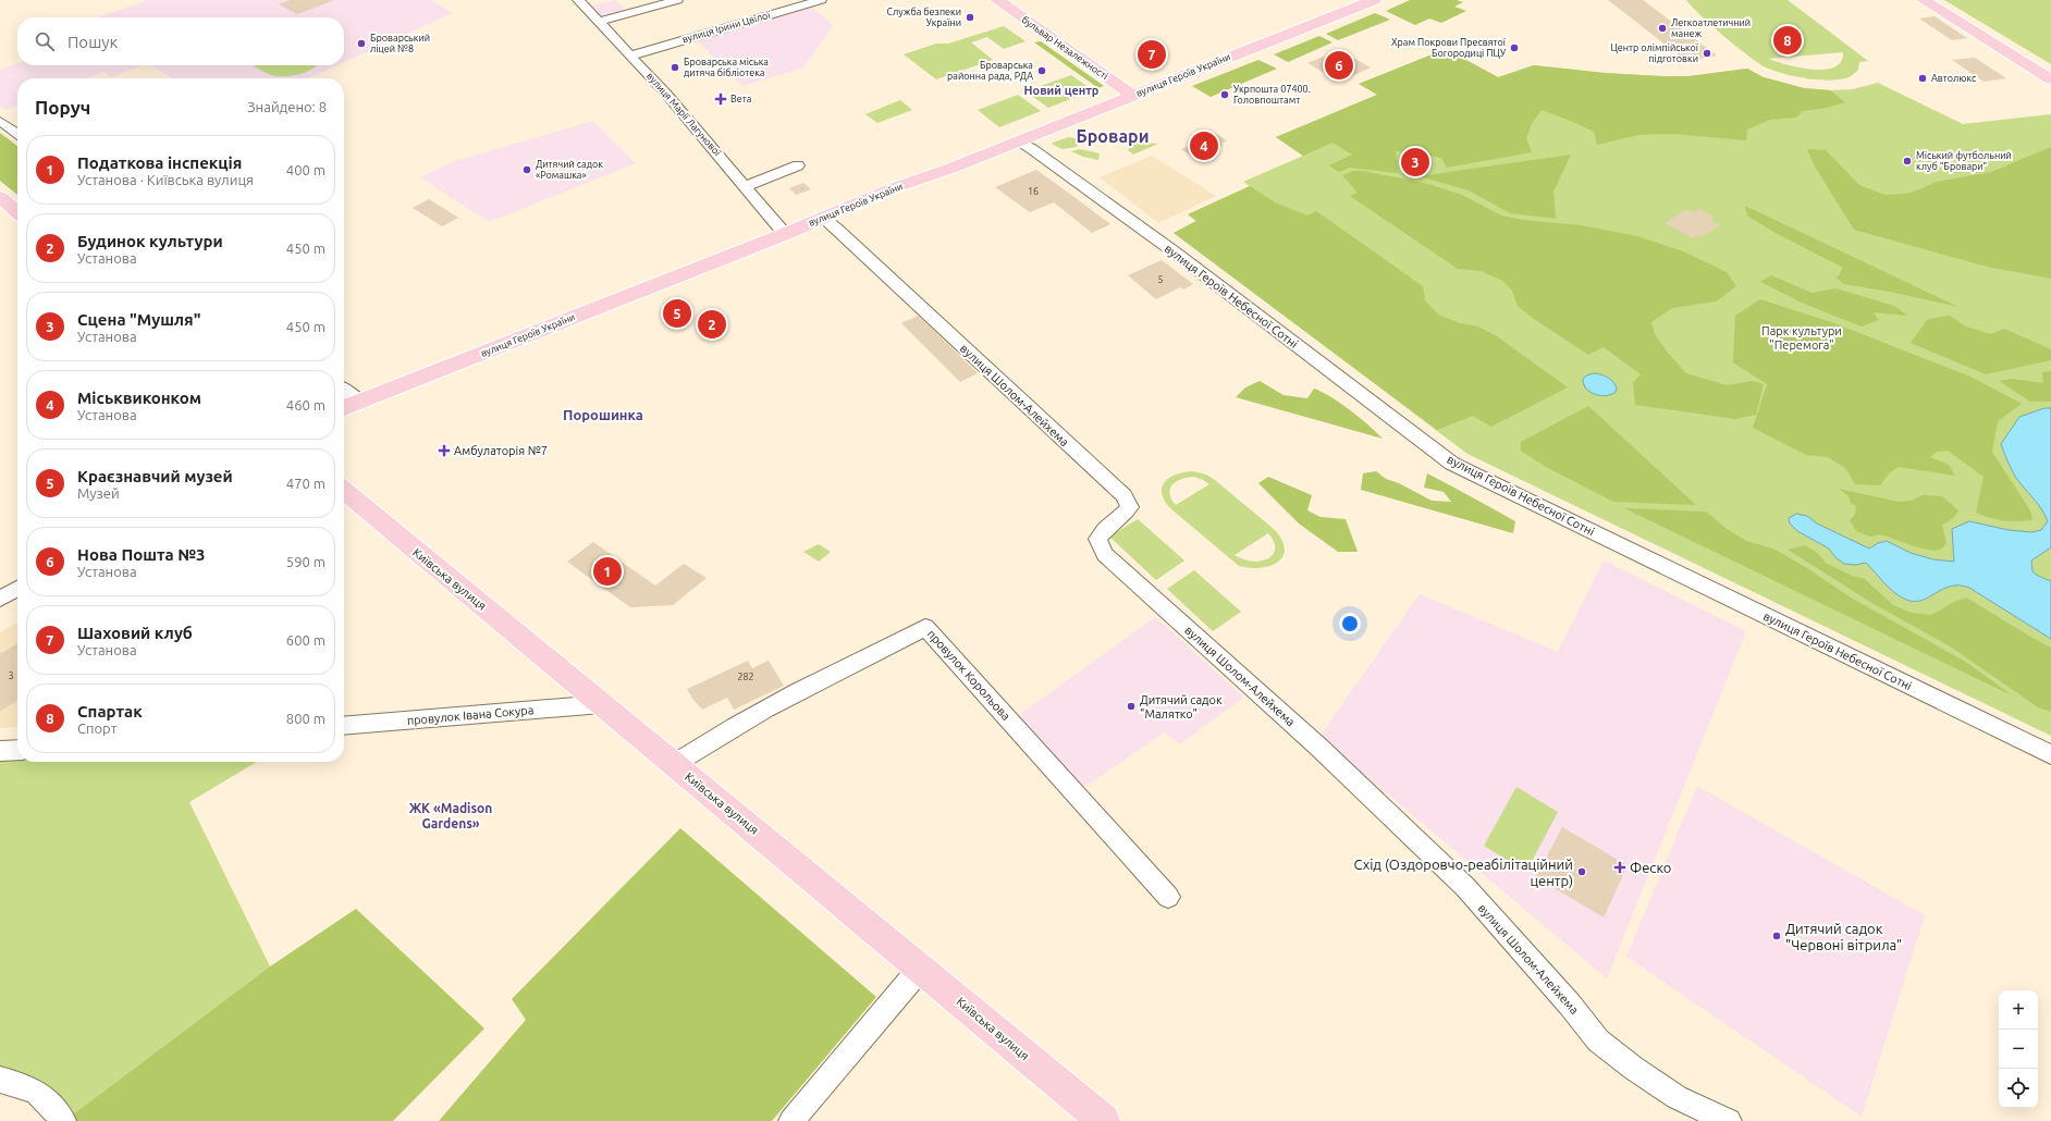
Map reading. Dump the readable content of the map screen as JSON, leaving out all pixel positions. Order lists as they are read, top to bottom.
{
  "streets": {
    "main road": ["бульвар Незалежності", "вулиця Героїв України", "Київська вулиця"],
    "street": [
      "вулиця Ірини Цвілої",
      "вулиця Марії Лагунової",
      "вулиця Героїв Небесної Сотні",
      "вулиця Шолом-Алейхема",
      "провулок Корольова",
      "провулок Івана Сокура"
    ]
  },
  "crossings": [
    ["вулиця Ірини Цвілої", "вулиця Марії Лагунової"],
    ["бульвар Незалежності", "вулиця Героїв України"],
    ["вулиця Героїв України", "вулиця Марії Лагунової"],
    ["вулиця Героїв України", "вулиця Героїв Небесної Сотні"],
    ["вулиця Героїв України", "вулиця Шолом-Алейхема"],
    ["Київська вулиця", "провулок Корольова"],
    ["Київська вулиця", "провулок Івана Сокура"]
  ],
  "districts": [
    "Новий центр",
    "Бровари",
    "Порошинка",
    "ЖК «Madison Gardens»"
  ],
  "parks": ["Парк культури \"Перемога\""],
  "places": {
    "other": [
      "Служба безпеки України",
      "Легкоатлетичний манеж",
      "Броварський ліцей №8",
      "Храм Покрови Пресвятої Богородиці ПЦУ",
      "Центр олімпійської підготовки",
      "Броварська міська дитяча бібліотека",
      "Броварська районна рада, РДА",
      "Автолюкс",
      "Укрпошта 07400. Головпоштамт",
      "Міський футбольний клуб \"Бровари\"",
      "Дитячий садок «Ромашка»",
      "Дитячий садок \"Малятко\"",
      "Схід (Оздоровчо-реабілітаційний центр)",
      "Дитячий садок \"Червоні вітрила\""
    ],
    "health": ["Вета", "Амбулаторія №7", "Феско"]
  },
  "house_numbers": [
    "16",
    "5",
    "3",
    "282"
  ],
  "page": {
    "search": "Пошук",
    "pins": [
      "8",
      "7",
      "6",
      "4",
      "3",
      "5",
      "2",
      "1"
    ],
    "heading": ["Поруч", "Знайдено: 8"],
    "list": [
      {
        "mark": "1",
        "name": "Податкова інспекція",
        "note": "Установа · Київська вулиця",
        "value": "400 m"
      },
      {
        "mark": "2",
        "name": "Будинок культури",
        "note": "Установа",
        "value": "450 m"
      },
      {
        "mark": "3",
        "name": "Сцена \"Мушля\"",
        "note": "Установа",
        "value": "450 m"
      },
      {
        "mark": "4",
        "name": "Міськвиконком",
        "note": "Установа",
        "value": "460 m"
      },
      {
        "mark": "5",
        "name": "Краєзнавчий музей",
        "note": "Музей",
        "value": "470 m"
      },
      {
        "mark": "6",
        "name": "Нова Пошта №3",
        "note": "Установа",
        "value": "590 m"
      },
      {
        "mark": "7",
        "name": "Шаховий клуб",
        "note": "Установа",
        "value": "600 m"
      },
      {
        "mark": "8",
        "name": "Спартак",
        "note": "Спорт",
        "value": "800 m"
      }
    ],
    "map_buttons": ["+", "−"]
  }
}
